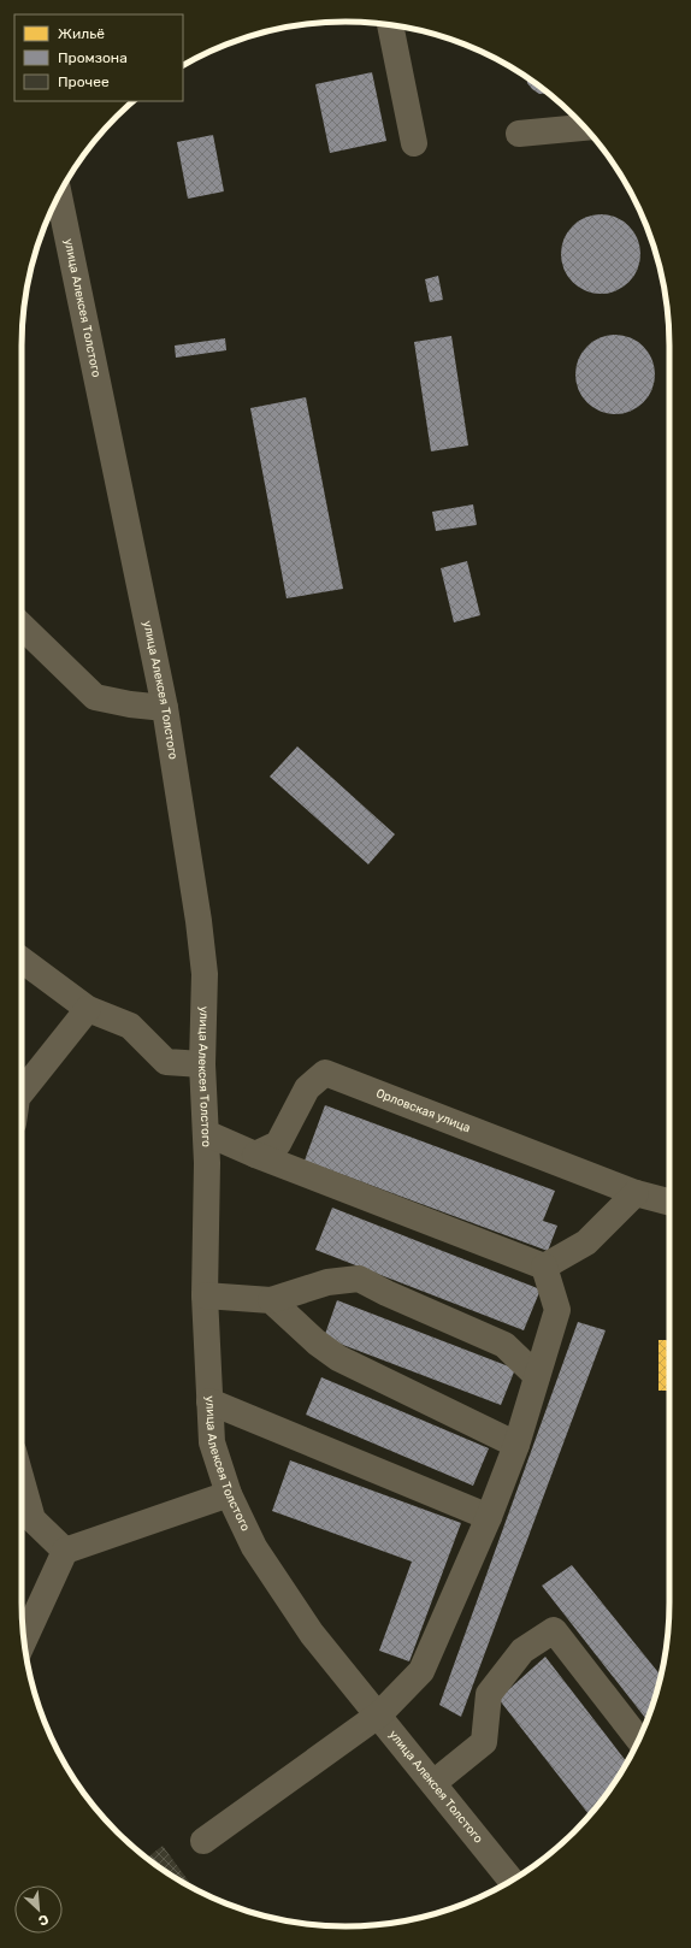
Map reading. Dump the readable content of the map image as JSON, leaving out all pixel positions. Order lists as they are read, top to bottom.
{
  "streets": {
    "street": ["улица Алексея Толстого", "Орловская улица"]
  },
  "legend": ["Жильё", "Промзона", "Прочее"],
  "north": "bottom right"
}
